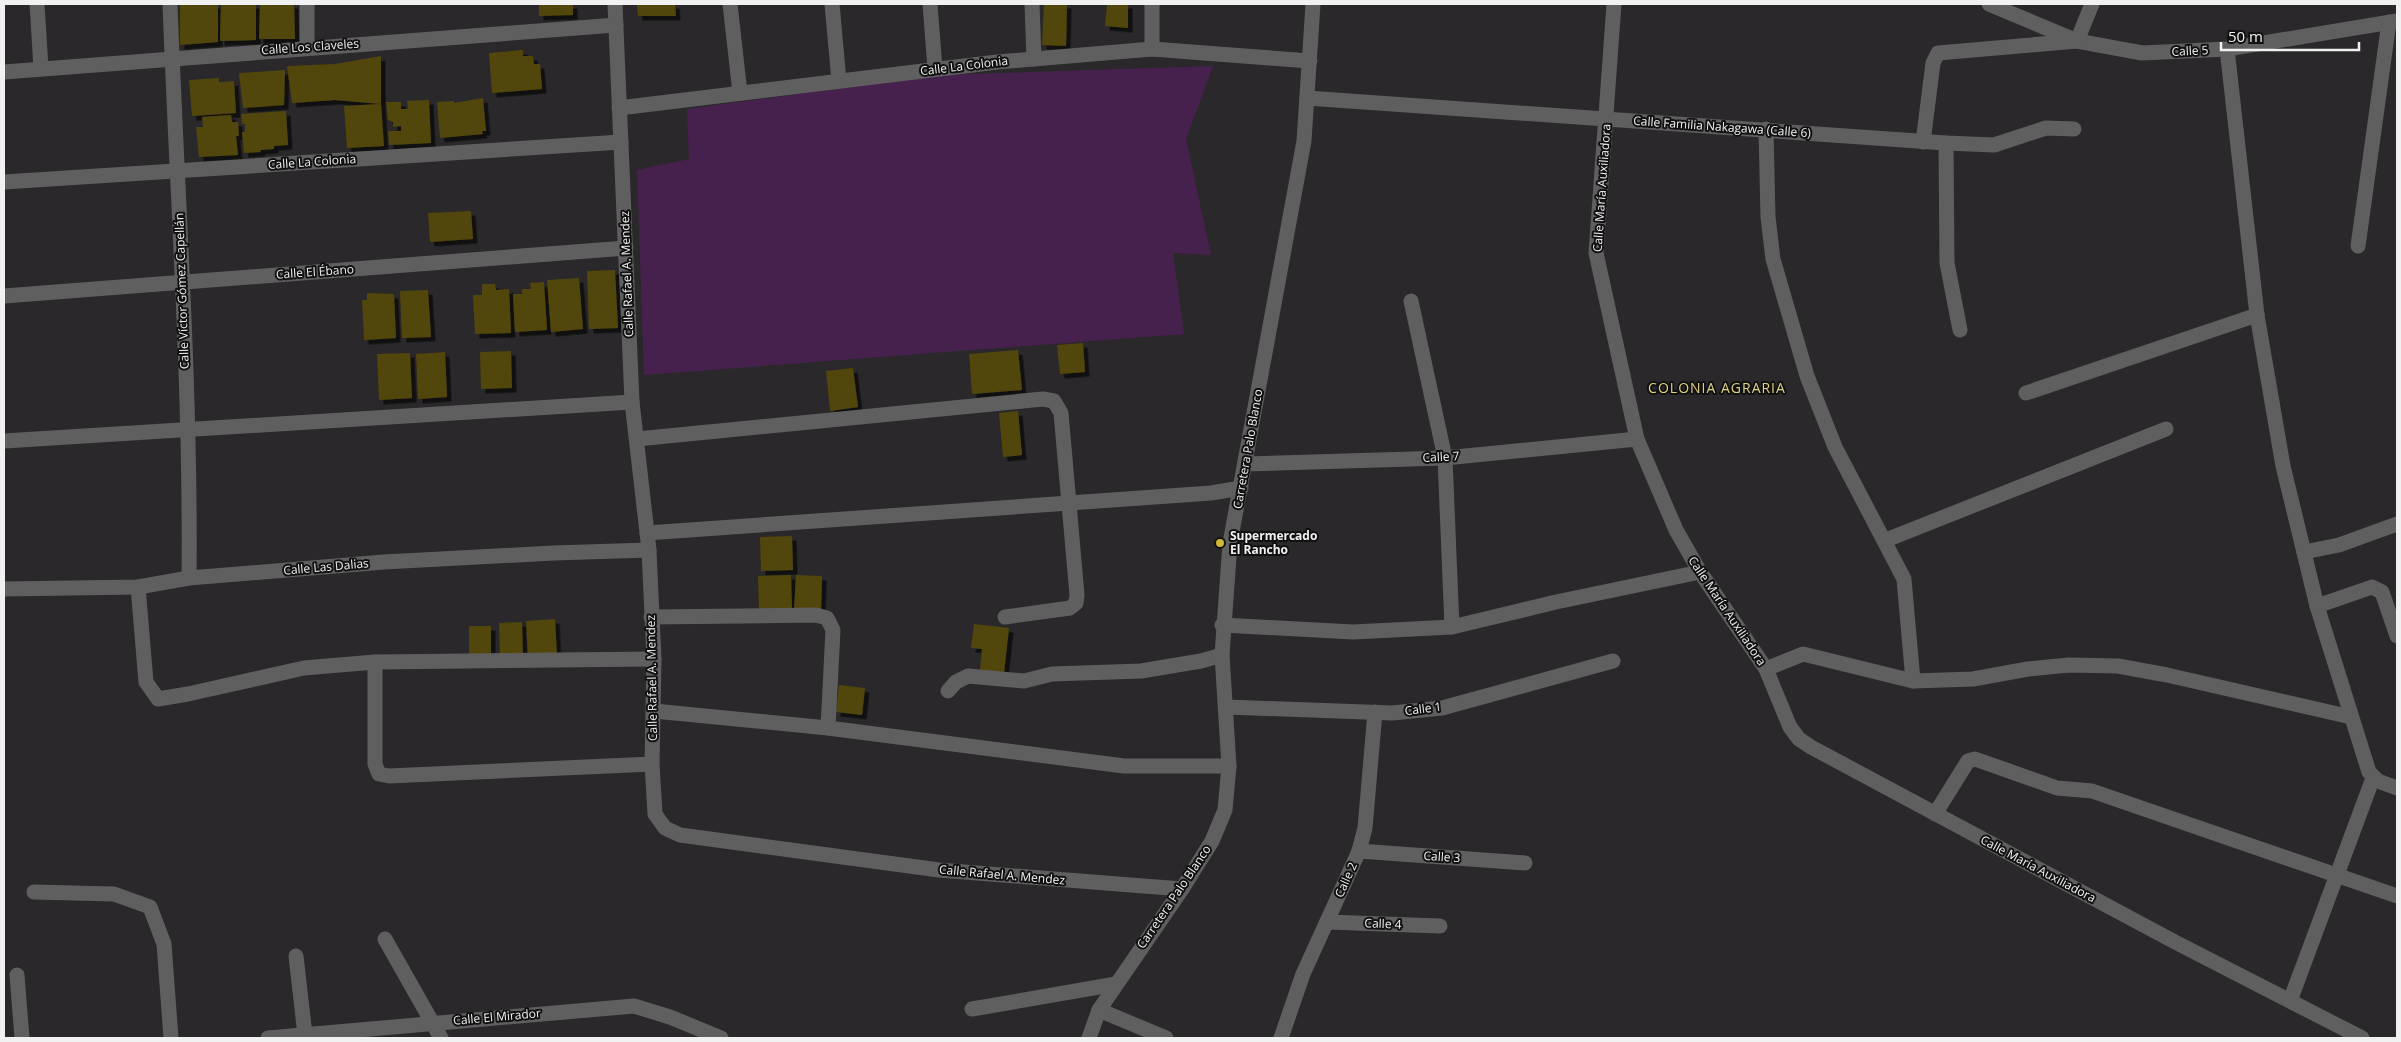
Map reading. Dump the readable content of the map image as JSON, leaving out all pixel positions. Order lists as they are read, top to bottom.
{
  "streets": {
    "street": [
      "Calle Los Claveles",
      "Calle 5",
      "Calle La Colonia",
      "Calle Familia Nakagawa (Calle 6)",
      "Calle María Auxiliadora",
      "Calle El Ébano",
      "Calle Rafael A. Mendez",
      "Calle Víctor Gómez Capellán",
      "Carretera Palo Blanco",
      "Calle 7",
      "Calle Las Dalias",
      "Calle 1",
      "Calle 3",
      "Calle 2",
      "Calle 4",
      "Calle El Mirador"
    ]
  },
  "crossings": [
    ["Calle Los Claveles", "Calle Rafael A. Mendez"],
    ["Calle Los Claveles", "Calle Víctor Gómez Capellán"],
    ["Calle La Colonia", "Calle Rafael A. Mendez"],
    ["Calle La Colonia", "Calle Víctor Gómez Capellán"],
    ["Calle La Colonia", "Carretera Palo Blanco"],
    ["Calle Familia Nakagawa (Calle 6)", "Calle María Auxiliadora"],
    ["Calle Familia Nakagawa (Calle 6)", "Carretera Palo Blanco"],
    ["Calle María Auxiliadora", "Calle 7"],
    ["Calle El Ébano", "Calle Rafael A. Mendez"],
    ["Calle El Ébano", "Calle Víctor Gómez Capellán"],
    ["Calle Rafael A. Mendez", "Carretera Palo Blanco"],
    ["Calle Rafael A. Mendez", "Calle Las Dalias"],
    ["Calle Víctor Gómez Capellán", "Calle Las Dalias"],
    ["Carretera Palo Blanco", "Calle 7"],
    ["Carretera Palo Blanco", "Calle 1"],
    ["Calle 1", "Calle 2"],
    ["Calle 3", "Calle 2"],
    ["Calle 2", "Calle 4"]
  ],
  "districts": ["COLONIA AGRARIA"],
  "places": ["Supermercado El Rancho"],
  "scale_bar": "50 m"
}
